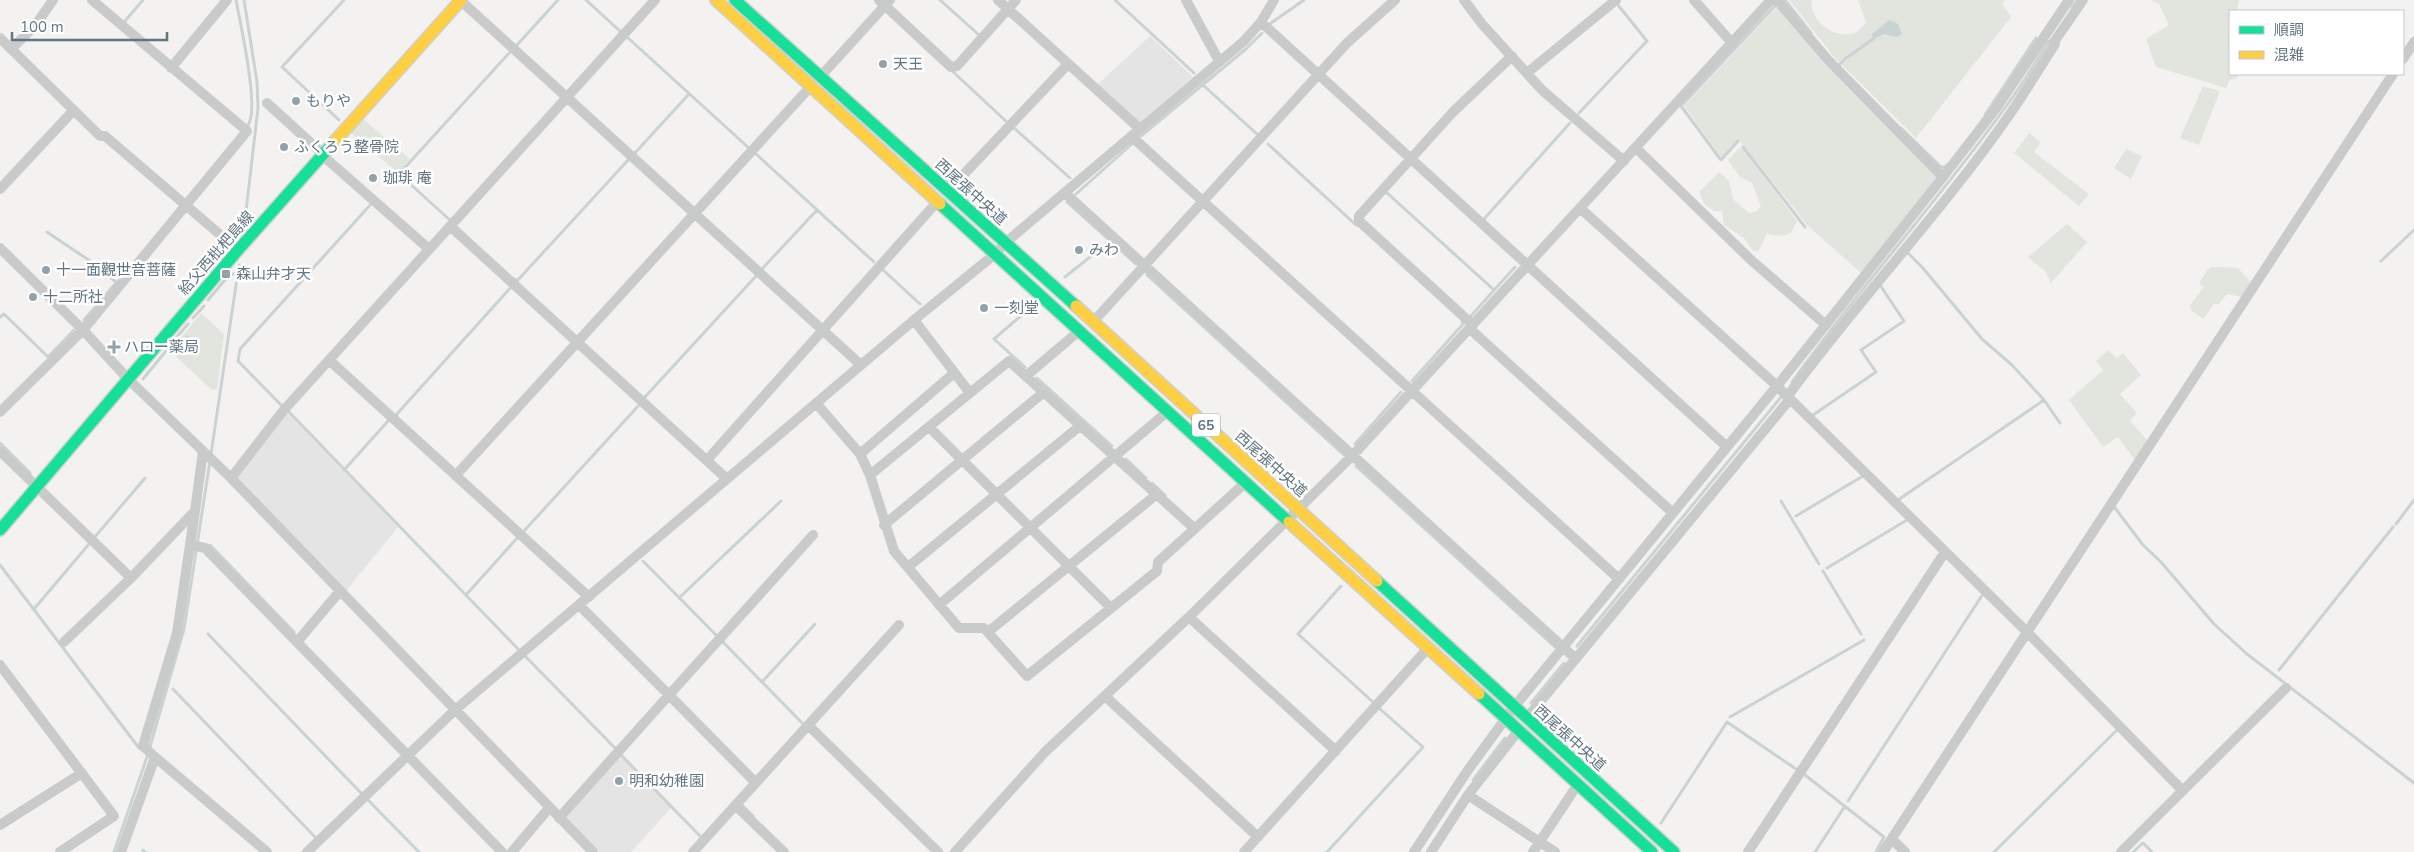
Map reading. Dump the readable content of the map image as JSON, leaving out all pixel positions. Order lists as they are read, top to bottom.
{
  "streets": {
    "main road": ["西尾張中央道", "給父西枇杷島線", "65"]
  },
  "places": {
    "other": [
      "天王",
      "もりや",
      "ふくろう整骨院",
      "珈琲 庵",
      "みわ",
      "十一面觀世音菩薩",
      "十二所社",
      "一刻堂",
      "明和幼稚園"
    ],
    "transit": ["森山弁才天"],
    "health": ["ハロー薬局"]
  },
  "legend": ["順調", "混雑"],
  "scale_bar": "100 m"
}
